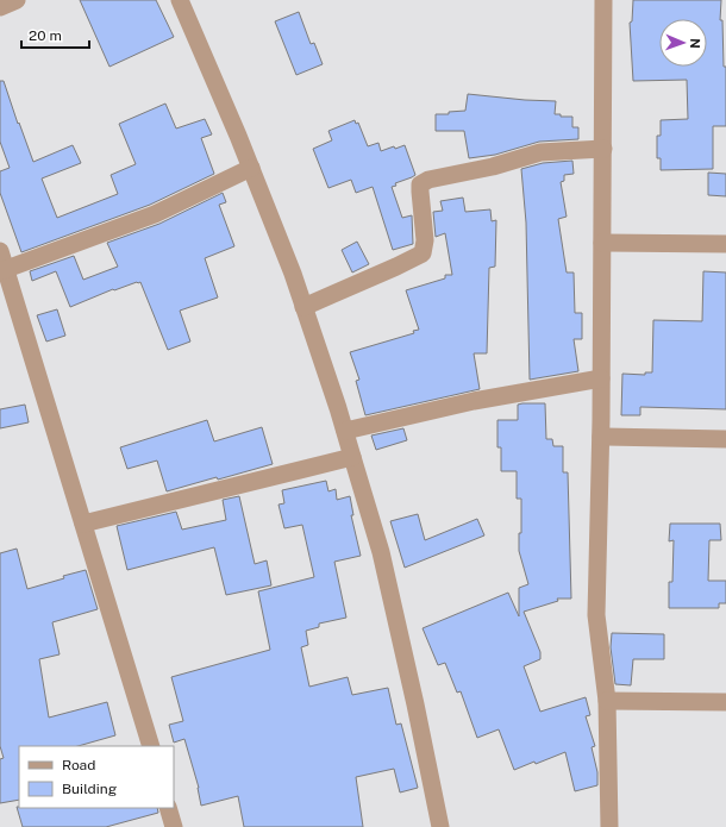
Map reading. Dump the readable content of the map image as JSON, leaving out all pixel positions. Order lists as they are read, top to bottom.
{
  "legend": ["Road", "Building"],
  "scale_bar": "20 m",
  "north": "right"
}
